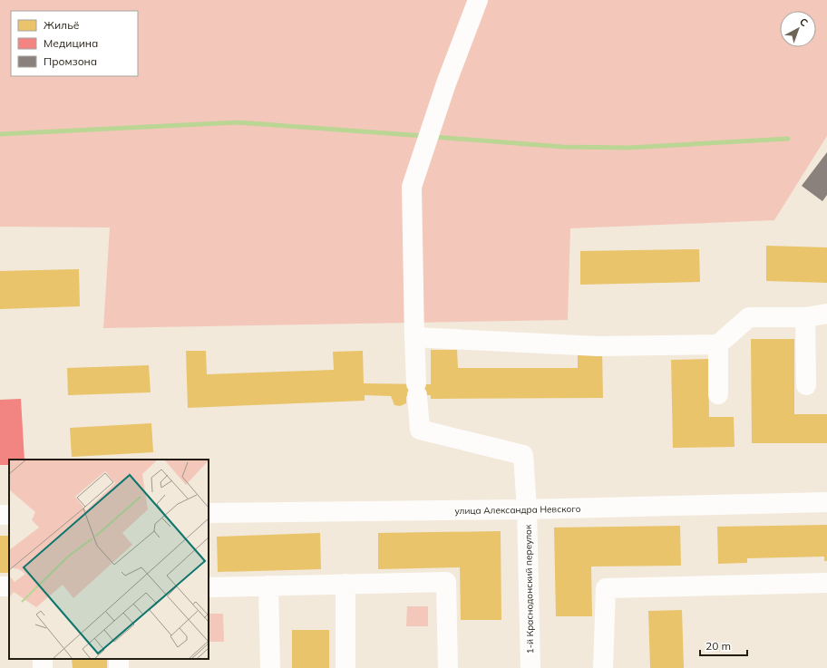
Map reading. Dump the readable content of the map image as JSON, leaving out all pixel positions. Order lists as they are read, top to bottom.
{
  "streets": {
    "street": ["улица Александра Невского", "1-й Краснодонский переулок"]
  },
  "crossings": [
    ["улица Александра Невского", "1-й Краснодонский переулок"]
  ],
  "legend": ["Жильё", "Медицина", "Промзона"],
  "scale_bar": "20 m",
  "north": "top right"
}
